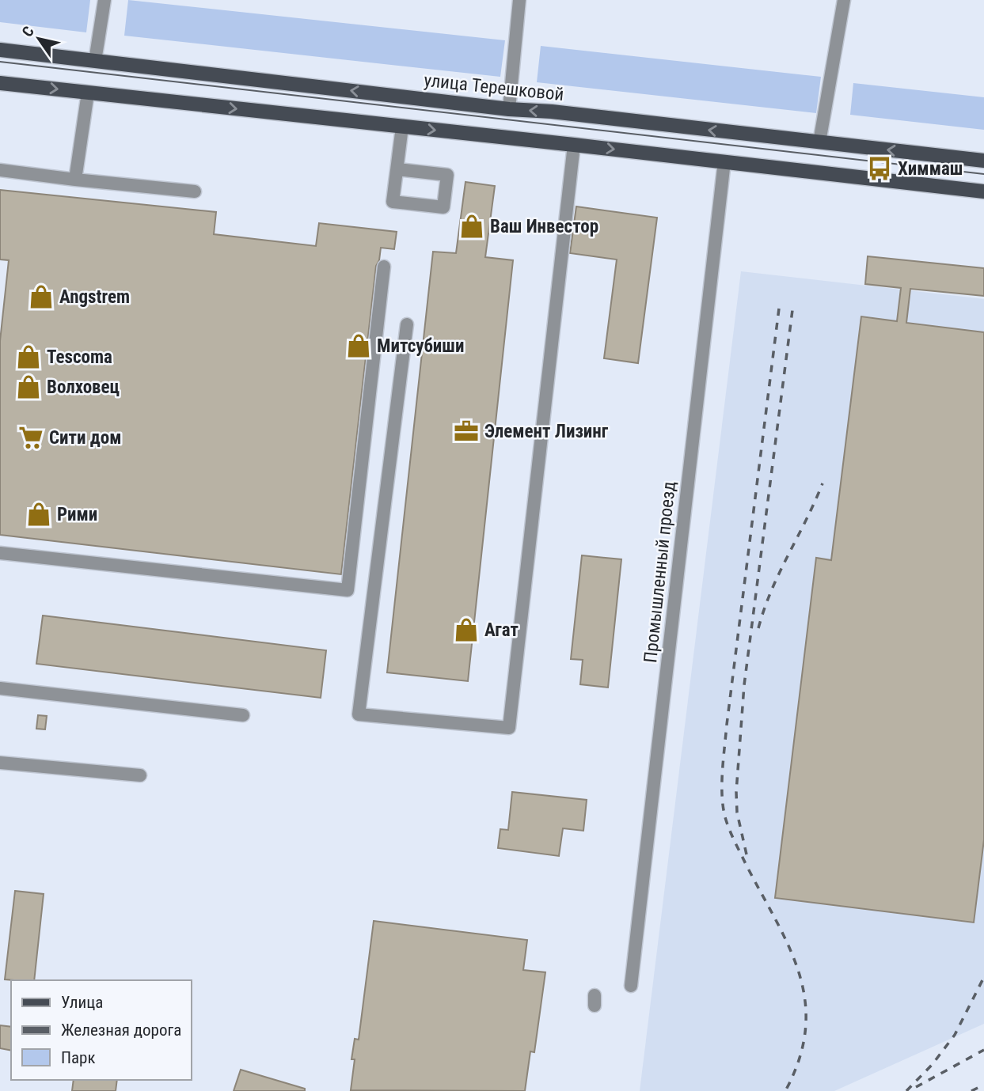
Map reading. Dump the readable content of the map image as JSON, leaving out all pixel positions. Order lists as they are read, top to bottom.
{
  "streets": {
    "main road": ["улица Терешковой"],
    "lane": ["Промышленный проезд"]
  },
  "places": {
    "bus stop": ["Химмаш"],
    "shop": [
      "Ваш Инвестор",
      "Angstrem",
      "Митсубиши",
      "Tescoma",
      "Волховец",
      "Рими",
      "Агат"
    ],
    "office": ["Элемент Лизинг"],
    "supermarket": ["Сити дом"]
  },
  "legend": ["Улица", "Железная дорога", "Парк"],
  "north": "top left"
}
